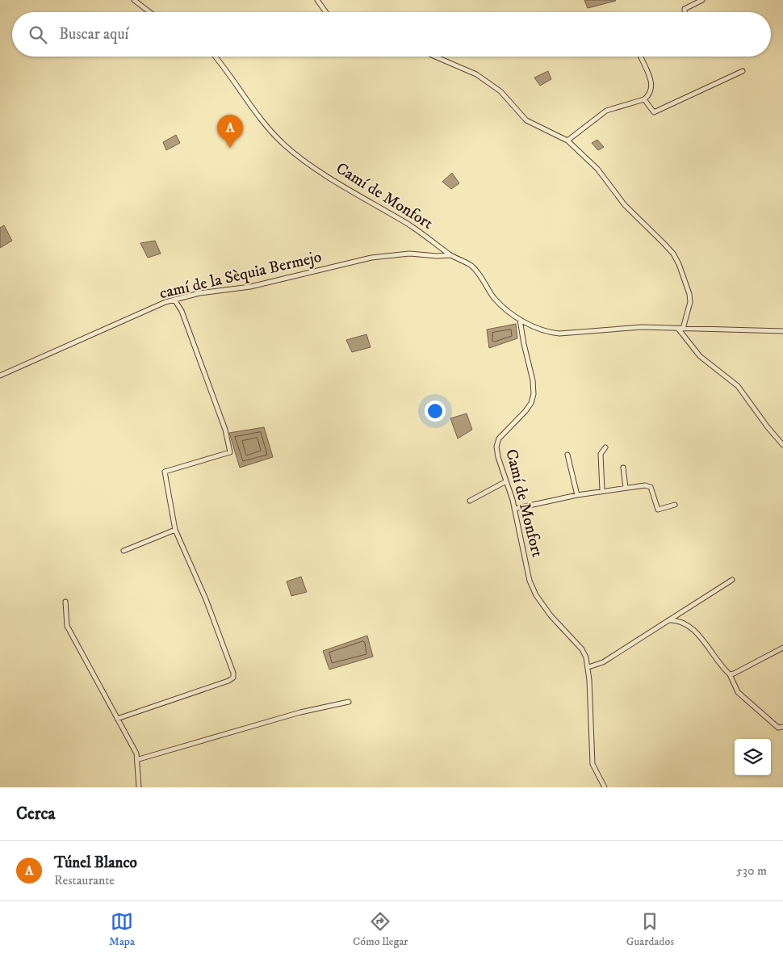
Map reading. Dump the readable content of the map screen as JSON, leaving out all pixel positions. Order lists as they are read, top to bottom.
{
  "streets": {
    "street": ["Camí de Monfort", "camí de la Sèquia Bermejo"]
  },
  "crossings": [
    ["Camí de Monfort", "camí de la Sèquia Bermejo"]
  ],
  "page": {
    "search": "Buscar aquí",
    "pins": "A",
    "heading": "Cerca",
    "list": [
      {
        "mark": "A",
        "name": "Túnel Blanco",
        "note": "Restaurante",
        "value": "530 m"
      }
    ],
    "nav": ["Mapa", "Cómo llegar", "Guardados"]
  }
}
